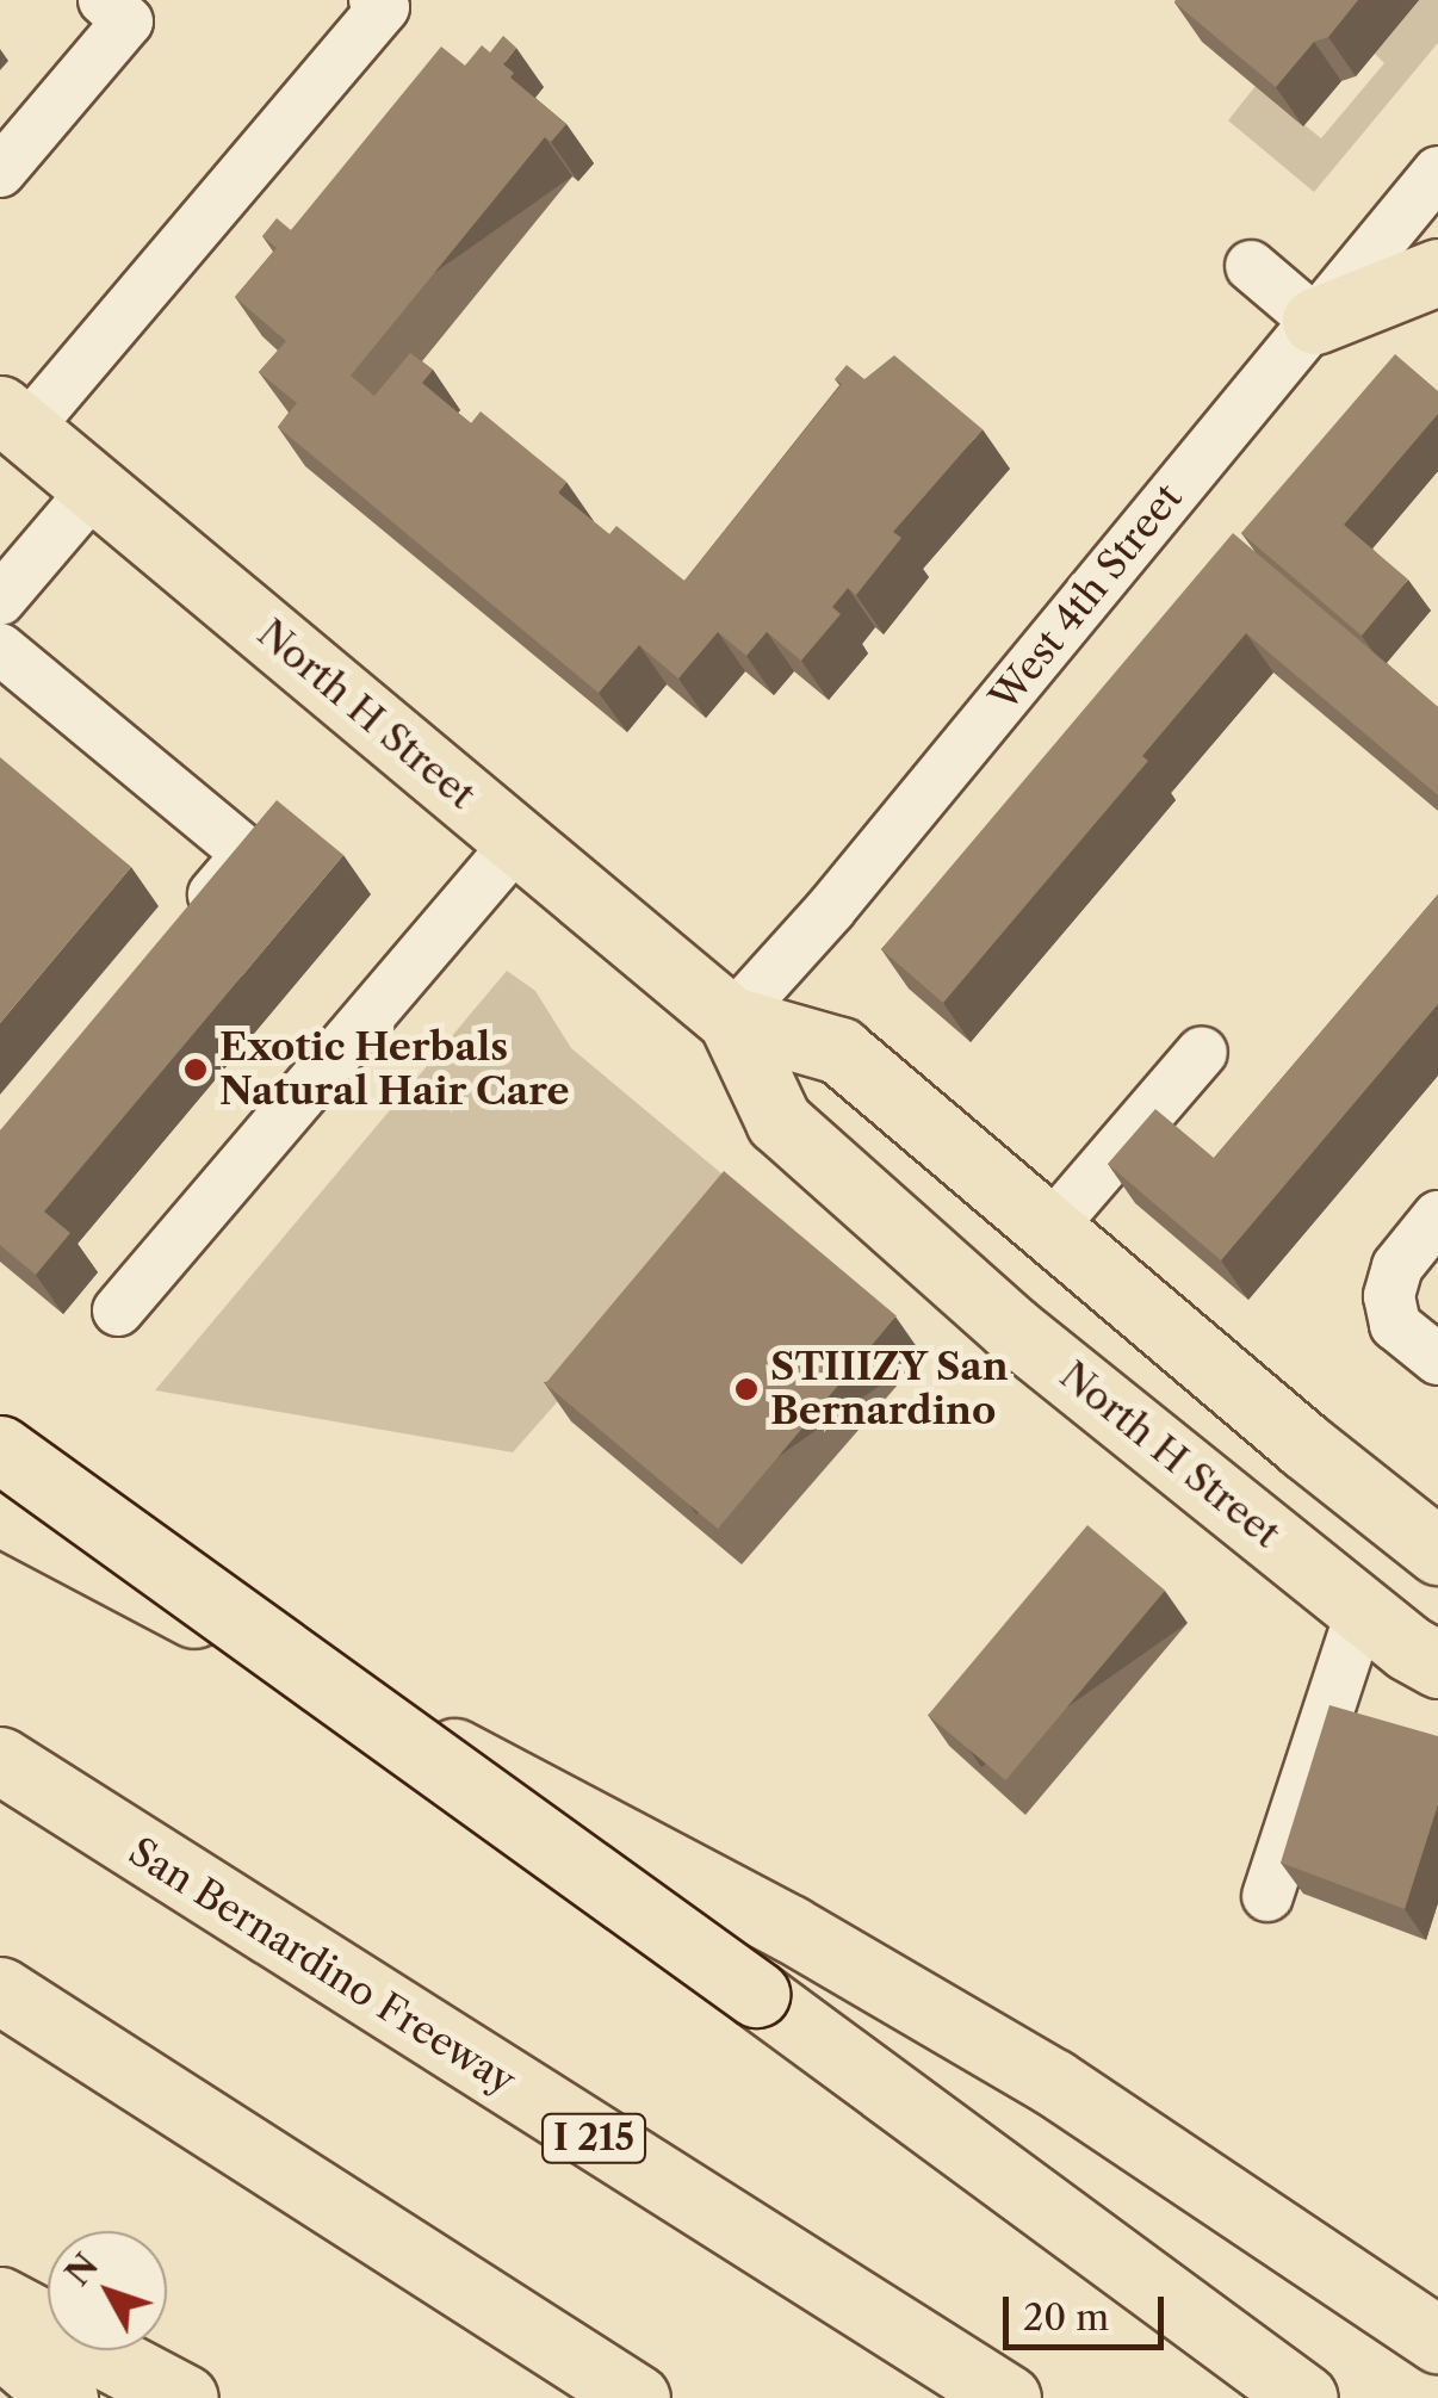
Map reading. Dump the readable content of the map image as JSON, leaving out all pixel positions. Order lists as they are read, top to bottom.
{
  "streets": {
    "main road": ["North H Street", "San Bernardino Freeway", "I 215"],
    "street": ["West 4th Street"]
  },
  "crossings": [
    ["West 4th Street", "North H Street"]
  ],
  "places": ["Exotic Herbals Natural Hair Care", "STIIIZY San Bernardino"],
  "scale_bar": "20 m",
  "north": "top left"
}
